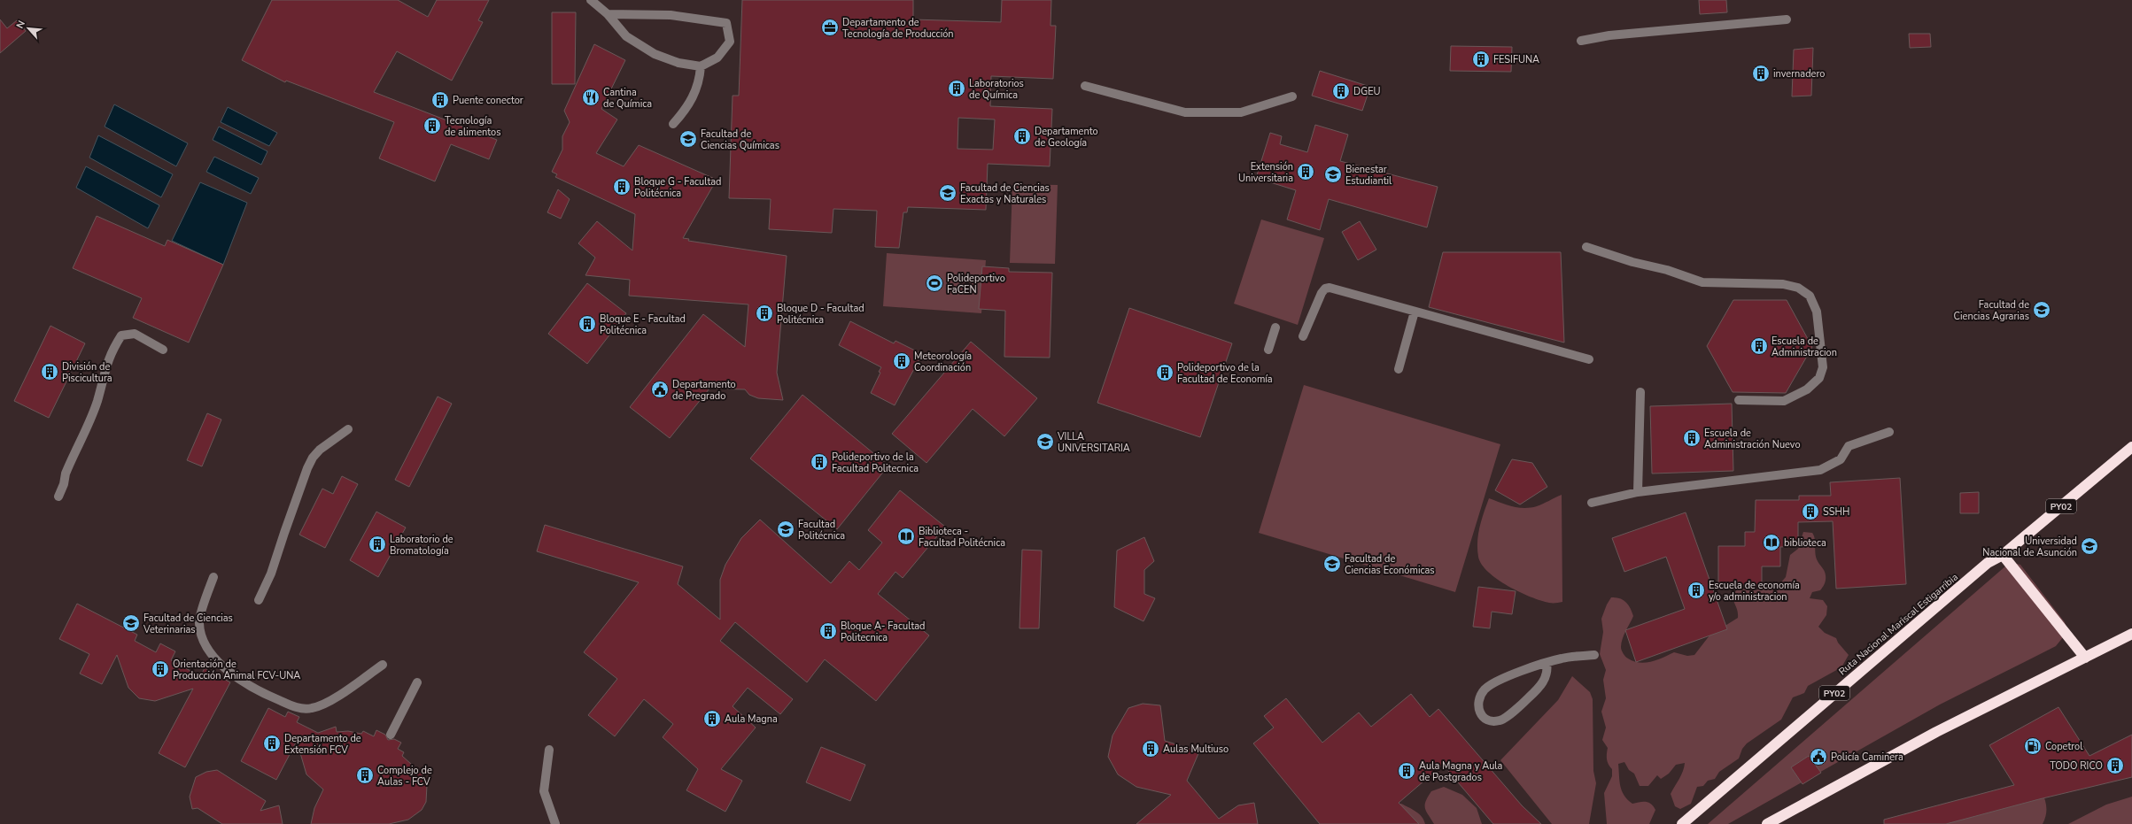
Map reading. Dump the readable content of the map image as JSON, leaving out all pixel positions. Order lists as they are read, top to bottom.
{
  "streets": {
    "highway": ["PY02", "Ruta Nacional Mariscal Estigarribia"]
  },
  "places": {
    "office": ["Departamento de Tecnología de Producción"],
    "building": [
      "FESIFUNA",
      "invernadero",
      "Laboratorios de Química",
      "DGEU",
      "Puente conector",
      "Tecnología de alimentos",
      "Departamento de Geología",
      "Extensión Universitaria",
      "Bloque G - Facultad Politécnica",
      "Bloque D - Facultad Politécnica",
      "Bloque E - Facultad Politécnica",
      "Escuela de Administracion",
      "Meteorología Coordinación",
      "División de Piscicultura",
      "Polideportivo de la Facultad de Economía",
      "Escuela de Administración Nuevo",
      "Polideportivo de la Facultad Politecnica",
      "SSHH",
      "Laboratorio de Bromatología",
      "Escuela de economía y/o administracion",
      "Bloque A- Facultad Politecnica",
      "Orientación de Producción Animal FCV-UNA",
      "Aula Magna",
      "Departamento de Extensión FCV",
      "Aulas Multiuso",
      "TODO RICO",
      "Aula Magna y Aula de Postgrados",
      "Complejo de Aulas - FCV"
    ],
    "restaurant": ["Cantina de Química"],
    "school or university": [
      "Facultad de Ciencias Químicas",
      "Bienestar Estudiantil",
      "Facultad de Ciencias Exactas y Naturales",
      "Facultad de Ciencias Agrarias",
      "VILLA UNIVERSITARIA",
      "Facultad Politécnica",
      "Universidad Nacional de Asunción",
      "Facultad de Ciencias Económicas",
      "Facultad de Ciencias Veterinarias"
    ],
    "sports": ["Polideportivo FaCEN"],
    "public building": ["Departamento de Pregrado", "Policía Caminera"],
    "library": ["Biblioteca - Facultad Politécnica", "biblioteca"],
    "fuel station": ["Copetrol"]
  },
  "north": "top left"
}
